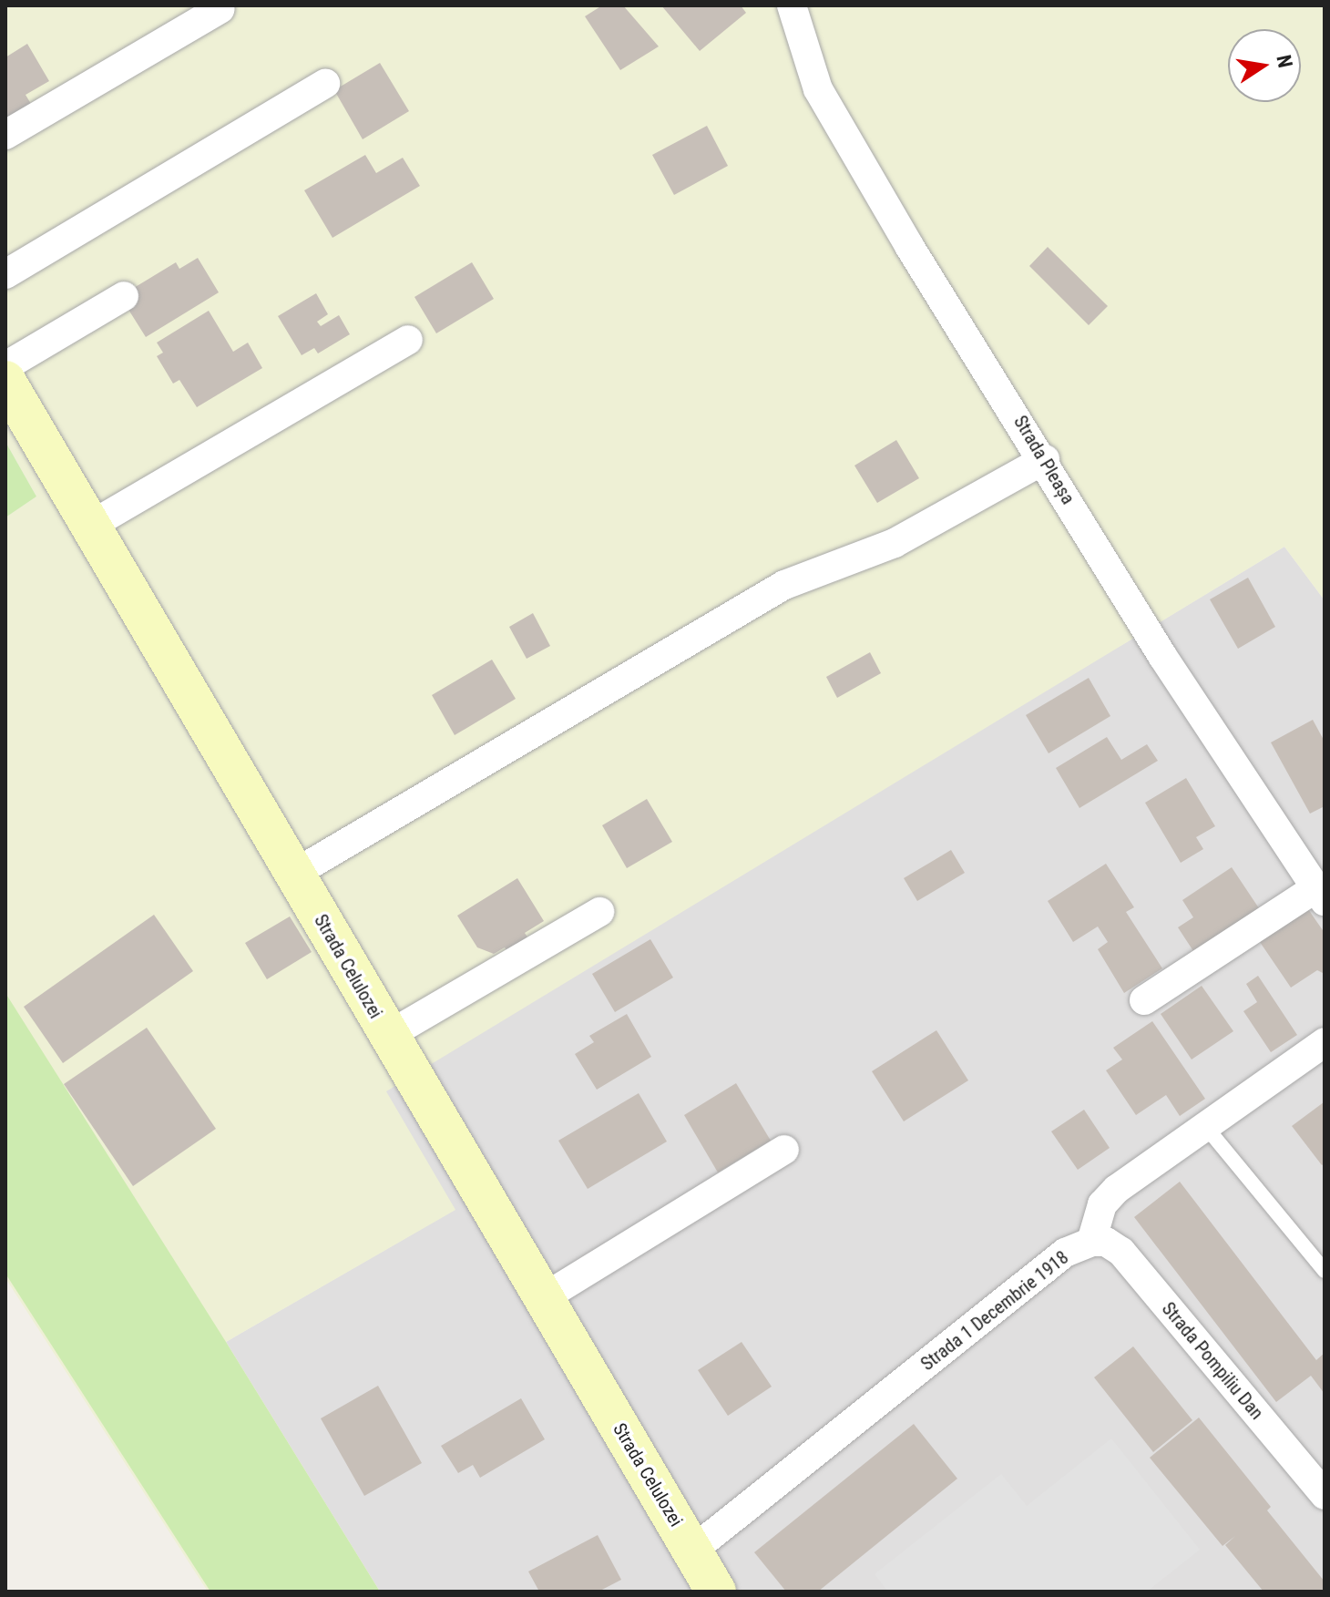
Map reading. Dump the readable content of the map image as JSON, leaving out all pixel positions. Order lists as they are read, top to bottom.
{
  "streets": {
    "street": [
      "Strada Pleașa",
      "Strada Celulozei",
      "Strada 1 Decembrie 1918",
      "Strada Pompiliu Dan"
    ]
  },
  "crossings": [
    ["Strada Celulozei", "Strada 1 Decembrie 1918"],
    ["Strada 1 Decembrie 1918", "Strada Pompiliu Dan"]
  ],
  "north": "right"
}
